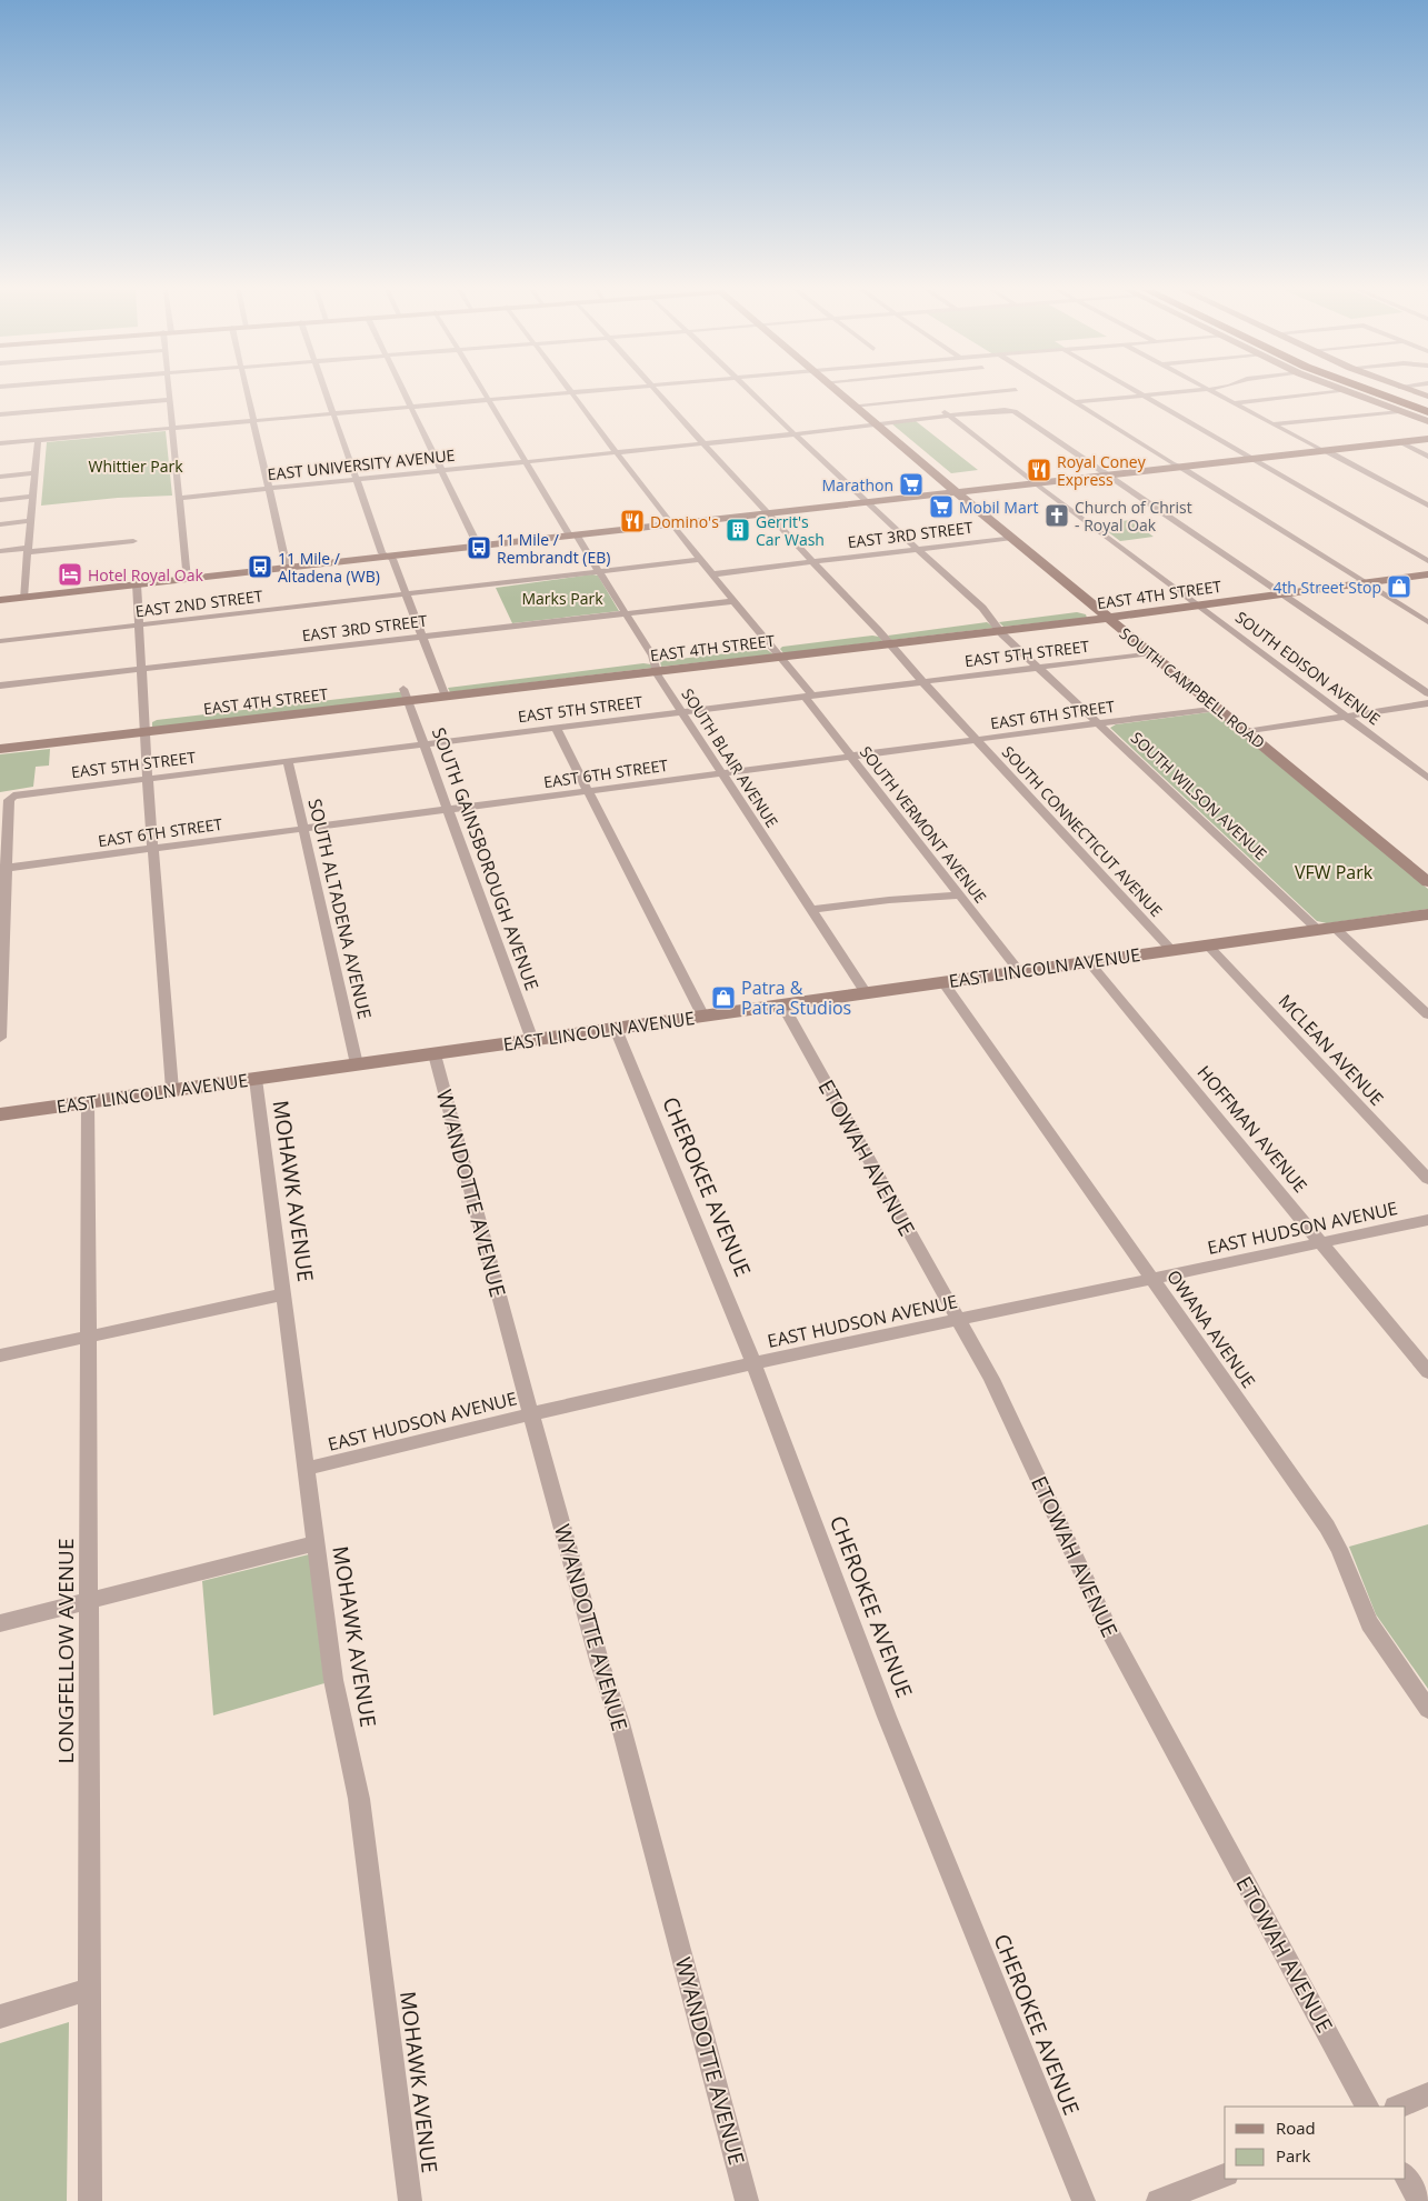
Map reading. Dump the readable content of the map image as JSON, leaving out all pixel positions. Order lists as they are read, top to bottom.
{
  "streets": {
    "street": [
      "EAST UNIVERSITY AVENUE",
      "EAST 3RD STREET",
      "EAST 4TH STREET",
      "EAST 2ND STREET",
      "EAST 5TH STREET",
      "SOUTH EDISON AVENUE",
      "SOUTH CAMPBELL ROAD",
      "EAST 6TH STREET",
      "SOUTH BLAIR AVENUE",
      "SOUTH WILSON AVENUE",
      "SOUTH VERMONT AVENUE",
      "SOUTH CONNECTICUT AVENUE",
      "SOUTH GAINSBOROUGH AVENUE",
      "SOUTH ALTADENA AVENUE",
      "EAST LINCOLN AVENUE",
      "MCLEAN AVENUE",
      "HOFFMAN AVENUE",
      "ETOWAH AVENUE",
      "CHEROKEE AVENUE",
      "MOHAWK AVENUE",
      "WYANDOTTE AVENUE",
      "EAST HUDSON AVENUE",
      "OWANA AVENUE",
      "LONGFELLOW AVENUE"
    ]
  },
  "crossings": [
    ["EAST UNIVERSITY AVENUE", "SOUTH EDISON AVENUE"],
    ["EAST UNIVERSITY AVENUE", "SOUTH CAMPBELL ROAD"],
    ["EAST UNIVERSITY AVENUE", "SOUTH BLAIR AVENUE"],
    ["EAST UNIVERSITY AVENUE", "SOUTH WILSON AVENUE"],
    ["EAST UNIVERSITY AVENUE", "SOUTH VERMONT AVENUE"],
    ["EAST UNIVERSITY AVENUE", "SOUTH CONNECTICUT AVENUE"],
    ["EAST 3RD STREET", "SOUTH CAMPBELL ROAD"],
    ["EAST 3RD STREET", "SOUTH BLAIR AVENUE"],
    ["EAST 3RD STREET", "SOUTH WILSON AVENUE"],
    ["EAST 3RD STREET", "SOUTH VERMONT AVENUE"],
    ["EAST 3RD STREET", "SOUTH CONNECTICUT AVENUE"],
    ["EAST 4TH STREET", "SOUTH EDISON AVENUE"],
    ["EAST 4TH STREET", "SOUTH CAMPBELL ROAD"],
    ["EAST 4TH STREET", "SOUTH BLAIR AVENUE"],
    ["EAST 4TH STREET", "SOUTH WILSON AVENUE"],
    ["EAST 4TH STREET", "SOUTH VERMONT AVENUE"],
    ["EAST 4TH STREET", "SOUTH CONNECTICUT AVENUE"],
    ["EAST 4TH STREET", "SOUTH GAINSBOROUGH AVENUE"],
    ["EAST 2ND STREET", "SOUTH BLAIR AVENUE"],
    ["EAST 2ND STREET", "SOUTH VERMONT AVENUE"],
    ["EAST 5TH STREET", "SOUTH CAMPBELL ROAD"],
    ["EAST 5TH STREET", "EAST 6TH STREET"],
    ["EAST 5TH STREET", "SOUTH BLAIR AVENUE"],
    ["EAST 5TH STREET", "SOUTH WILSON AVENUE"],
    ["EAST 5TH STREET", "SOUTH VERMONT AVENUE"],
    ["EAST 5TH STREET", "SOUTH CONNECTICUT AVENUE"],
    ["EAST 5TH STREET", "SOUTH GAINSBOROUGH AVENUE"],
    ["EAST 5TH STREET", "SOUTH ALTADENA AVENUE"],
    ["SOUTH CAMPBELL ROAD", "EAST 6TH STREET"],
    ["EAST 6TH STREET", "SOUTH BLAIR AVENUE"],
    ["EAST 6TH STREET", "SOUTH WILSON AVENUE"],
    ["EAST 6TH STREET", "SOUTH VERMONT AVENUE"],
    ["EAST 6TH STREET", "SOUTH CONNECTICUT AVENUE"],
    ["EAST 6TH STREET", "SOUTH GAINSBOROUGH AVENUE"],
    ["EAST 6TH STREET", "SOUTH ALTADENA AVENUE"],
    ["SOUTH BLAIR AVENUE", "EAST LINCOLN AVENUE"],
    ["SOUTH WILSON AVENUE", "EAST LINCOLN AVENUE"],
    ["SOUTH VERMONT AVENUE", "EAST LINCOLN AVENUE"],
    ["SOUTH CONNECTICUT AVENUE", "EAST LINCOLN AVENUE"],
    ["SOUTH GAINSBOROUGH AVENUE", "EAST LINCOLN AVENUE"],
    ["SOUTH ALTADENA AVENUE", "EAST LINCOLN AVENUE"],
    ["EAST LINCOLN AVENUE", "MCLEAN AVENUE"],
    ["EAST LINCOLN AVENUE", "HOFFMAN AVENUE"],
    ["EAST LINCOLN AVENUE", "ETOWAH AVENUE"],
    ["EAST LINCOLN AVENUE", "CHEROKEE AVENUE"],
    ["EAST LINCOLN AVENUE", "MOHAWK AVENUE"],
    ["EAST LINCOLN AVENUE", "WYANDOTTE AVENUE"],
    ["EAST LINCOLN AVENUE", "OWANA AVENUE"],
    ["EAST LINCOLN AVENUE", "LONGFELLOW AVENUE"],
    ["HOFFMAN AVENUE", "EAST HUDSON AVENUE"],
    ["ETOWAH AVENUE", "EAST HUDSON AVENUE"],
    ["CHEROKEE AVENUE", "EAST HUDSON AVENUE"],
    ["MOHAWK AVENUE", "EAST HUDSON AVENUE"],
    ["WYANDOTTE AVENUE", "EAST HUDSON AVENUE"],
    ["EAST HUDSON AVENUE", "OWANA AVENUE"]
  ],
  "parks": ["Whittier Park", "Marks Park", "VFW Park"],
  "places": {
    "restaurant": ["Royal Coney Express", "Domino's"],
    "supermarket": ["Marathon", "Mobil Mart"],
    "church": ["Church of Christ - Royal Oak"],
    "building": ["Gerrit's Car Wash"],
    "bus stop": ["11 Mile / Rembrandt (EB)", "11 Mile / Altadena (WB)"],
    "hotel": ["Hotel Royal Oak"],
    "shop": ["4th Street Stop", "Patra & Patra Studios"]
  },
  "legend": ["Road", "Park"]
}
